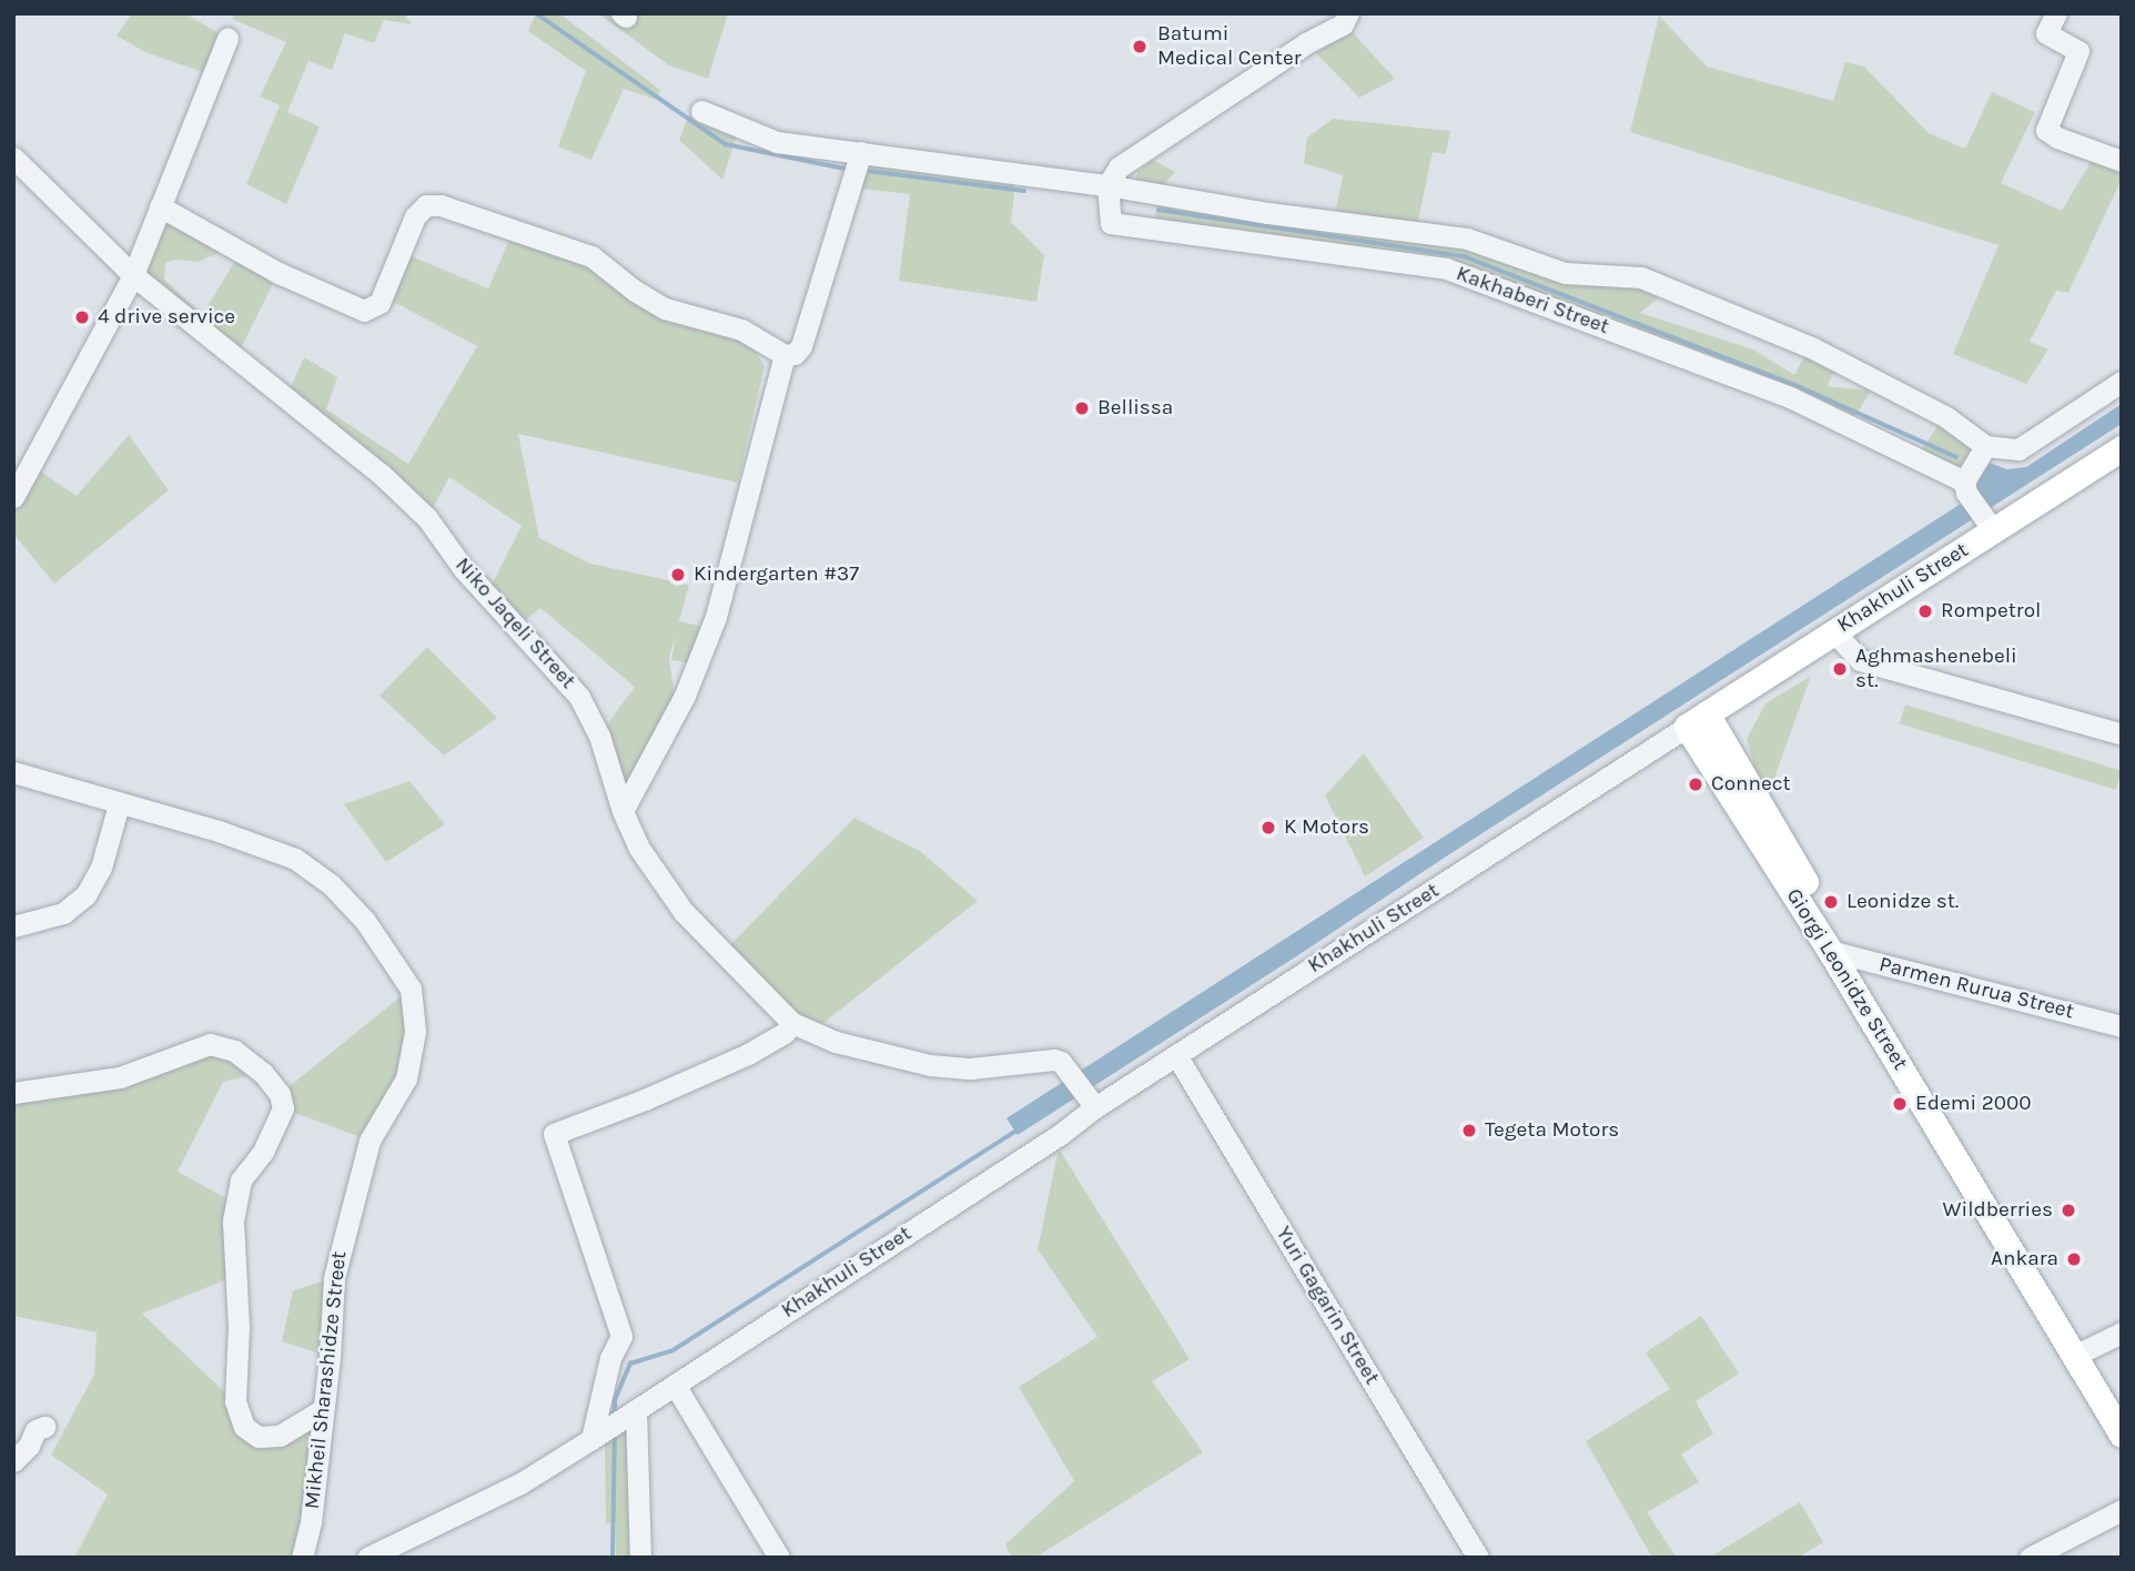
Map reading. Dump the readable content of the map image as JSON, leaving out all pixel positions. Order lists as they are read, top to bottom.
{
  "streets": {
    "main road": ["Khakhuli Street", "Giorgi Leonidze Street"],
    "street": [
      "Kakhaberi Street",
      "Niko Jaqeli Street",
      "Parmen Rurua Street",
      "Yuri Gagarin Street",
      "Mikheil Sharashidze Street"
    ]
  },
  "crossings": [
    ["Khakhuli Street", "Niko Jaqeli Street"],
    ["Khakhuli Street", "Giorgi Leonidze Street"],
    ["Khakhuli Street", "Yuri Gagarin Street"],
    ["Giorgi Leonidze Street", "Parmen Rurua Street"]
  ],
  "places": [
    "Batumi Medical Center",
    "4 drive service",
    "Bellissa",
    "Kindergarten #37",
    "Rompetrol",
    "Aghmashenebeli st.",
    "Connect",
    "K Motors",
    "Leonidze st.",
    "Edemi 2000",
    "Tegeta Motors",
    "Wildberries",
    "Ankara"
  ]
}
